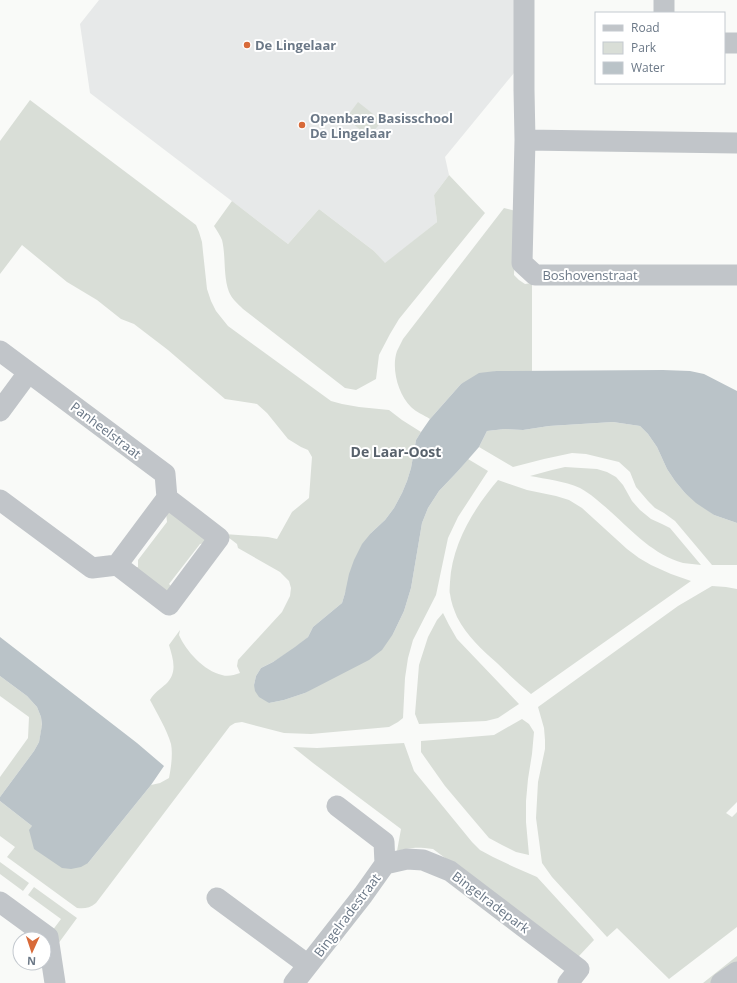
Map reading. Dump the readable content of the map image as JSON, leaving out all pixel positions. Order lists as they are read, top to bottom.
{
  "streets": {
    "street": [
      "Boshovenstraat",
      "Panheelstraat",
      "Bingelradepark",
      "Bingelradestraat"
    ]
  },
  "crossings": [
    ["Bingelradepark", "Bingelradestraat"]
  ],
  "districts": ["De Laar-Oost"],
  "places": ["De Lingelaar", "Openbare Basisschool De Lingelaar"],
  "legend": ["Road", "Park", "Water"],
  "north": "bottom"
}
